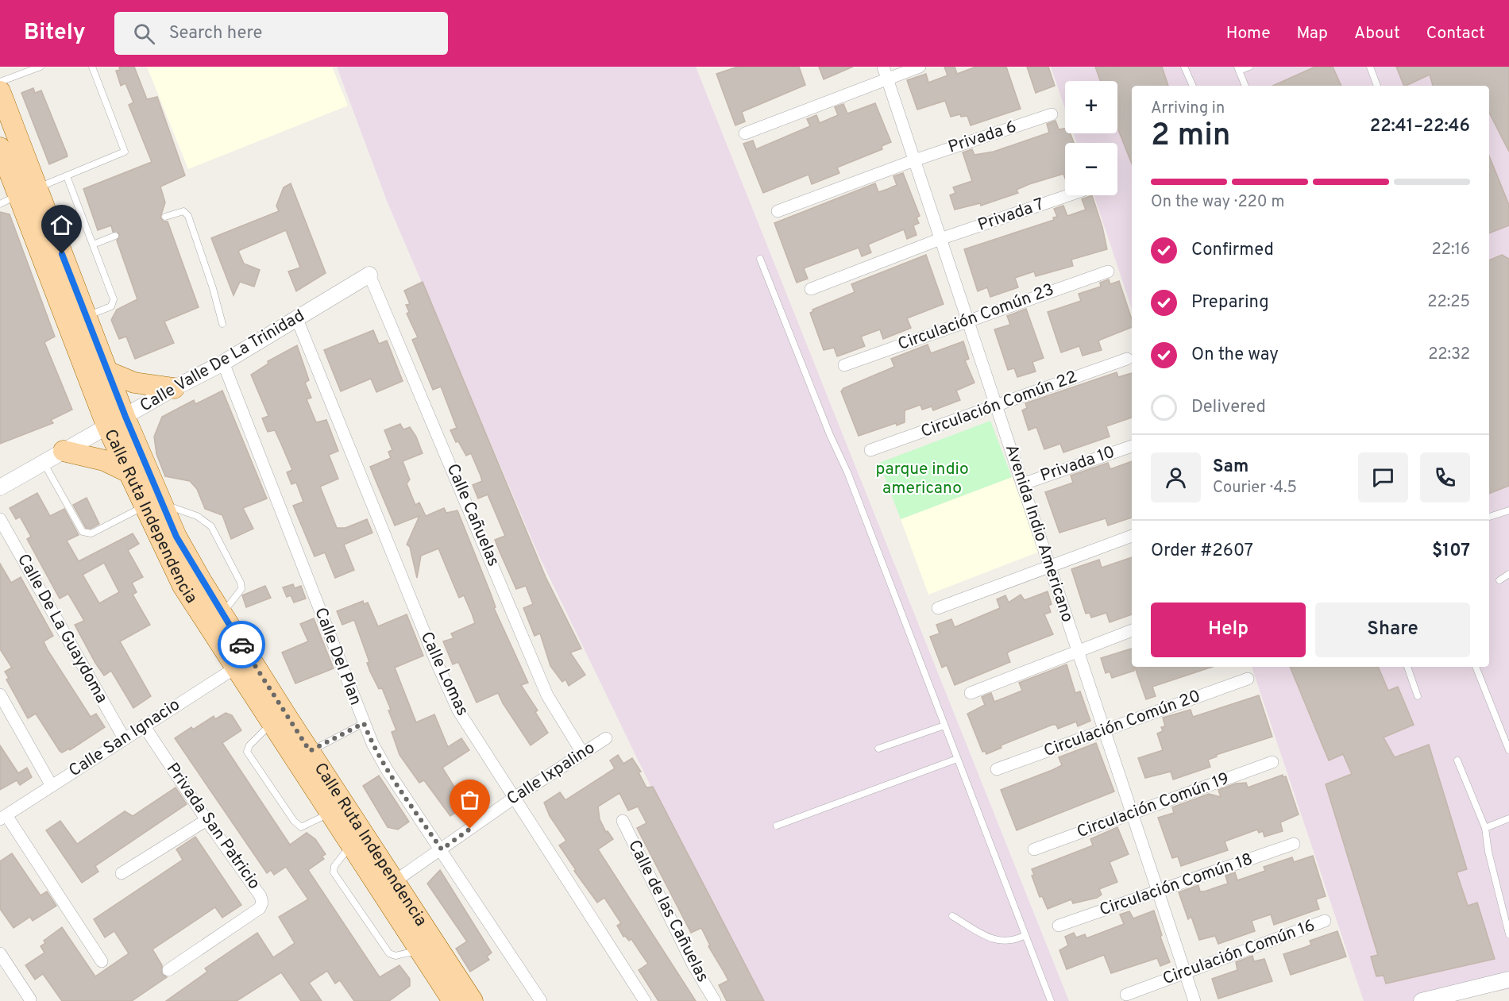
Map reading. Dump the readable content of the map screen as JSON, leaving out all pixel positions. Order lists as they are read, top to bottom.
{
  "streets": {
    "main road": ["Calle Ruta Independencia"],
    "street": [
      "Privada 6",
      "Privada 7",
      "Circulación Común 23",
      "Calle Valle De La Trinidad",
      "Circulación Común 22",
      "Privada 10",
      "Calle Cañuelas",
      "Avenida Indio Americano",
      "Calle De La Guaydoma",
      "Calle Del Plan",
      "Calle Lomas",
      "Circulación Común 20",
      "Calle San Ignacio",
      "Calle Ixpalino",
      "Circulación Común 19",
      "Privada San Patricio",
      "Circulación Común 18",
      "Calle de las Cañuelas",
      "Circulación Común 16"
    ]
  },
  "crossings": [
    ["Privada 6", "Avenida Indio Americano"],
    ["Privada 7", "Avenida Indio Americano"],
    ["Circulación Común 23", "Avenida Indio Americano"],
    ["Calle Valle De La Trinidad", "Calle Cañuelas"],
    ["Calle Valle De La Trinidad", "Calle Ruta Independencia"],
    ["Calle Valle De La Trinidad", "Calle Del Plan"],
    ["Calle Valle De La Trinidad", "Calle Lomas"],
    ["Circulación Común 22", "Avenida Indio Americano"],
    ["Privada 10", "Avenida Indio Americano"],
    ["Calle Cañuelas", "Calle Ixpalino"],
    ["Calle Ruta Independencia", "Calle San Ignacio"],
    ["Calle Ruta Independencia", "Calle Ixpalino"],
    ["Avenida Indio Americano", "Circulación Común 20"],
    ["Avenida Indio Americano", "Circulación Común 19"],
    ["Avenida Indio Americano", "Circulación Común 18"],
    ["Avenida Indio Americano", "Circulación Común 16"],
    ["Calle De La Guaydoma", "Calle San Ignacio"],
    ["Calle Del Plan", "Calle Ixpalino"],
    ["Calle Lomas", "Calle Ixpalino"],
    ["Calle San Ignacio", "Privada San Patricio"]
  ],
  "parks": ["parque indio americano"],
  "page": {
    "header": "Bitely",
    "search": "Search here",
    "nav": [
      "Home",
      "Map",
      "About",
      "Contact"
    ],
    "map_buttons": ["+", "−"],
    "heading": ["2 min", "Arriving in", "22:41–22:46"],
    "panel": [
      "Sam",
      "Courier · 4.5",
      "Order #2607",
      "$107"
    ],
    "bar": "On the way · 220 m",
    "list": [
      ["Confirmed", "22:16"],
      ["Preparing", "22:25"],
      ["On the way", "22:32"],
      "Delivered"
    ],
    "buttons": ["Help", "Share"]
  }
}
